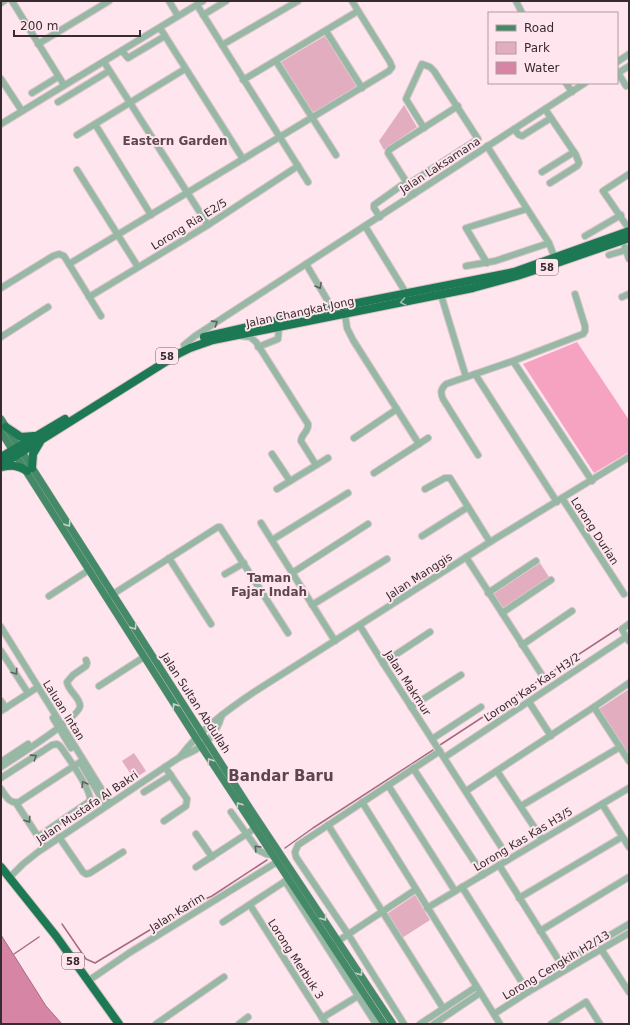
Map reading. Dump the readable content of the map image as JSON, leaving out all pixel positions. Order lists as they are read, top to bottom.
{
  "streets": {
    "highway": ["58", "Jalan Changkat Jong"],
    "main road": ["Jalan Sultan Abdullah"],
    "street": [
      "Jalan Laksamana",
      "Lorong Ria E2/5",
      "Lorong Durian",
      "Jalan Manggis",
      "Jalan Makmur",
      "Lorong Kas Kas H3/2",
      "Laluan Intan",
      "Jalan Mustafa Al Bakri",
      "Lorong Kas Kas H3/5",
      "Jalan Karim",
      "Lorong Merbuk 3",
      "Lorong Cengkih H2/13"
    ]
  },
  "crossings": [
    ["Jalan Laksamana", "Jalan Changkat Jong"],
    ["58", "Jalan Mustafa Al Bakri"],
    ["58", "Jalan Karim"],
    ["Jalan Changkat Jong", "Jalan Sultan Abdullah"],
    ["Lorong Durian", "Jalan Manggis"],
    ["Jalan Manggis", "Jalan Makmur"],
    ["Jalan Manggis", "Jalan Sultan Abdullah"],
    ["Jalan Manggis", "Jalan Mustafa Al Bakri"],
    ["Jalan Makmur", "Lorong Kas Kas H3/2"],
    ["Jalan Makmur", "Lorong Kas Kas H3/5"],
    ["Jalan Sultan Abdullah", "Jalan Mustafa Al Bakri"],
    ["Jalan Sultan Abdullah", "Jalan Karim"],
    ["Laluan Intan", "Jalan Mustafa Al Bakri"]
  ],
  "districts": ["Eastern Garden", "Taman Fajar Indah", "Bandar Baru"],
  "legend": ["Road", "Park", "Water"],
  "scale_bar": "200 m"
}
